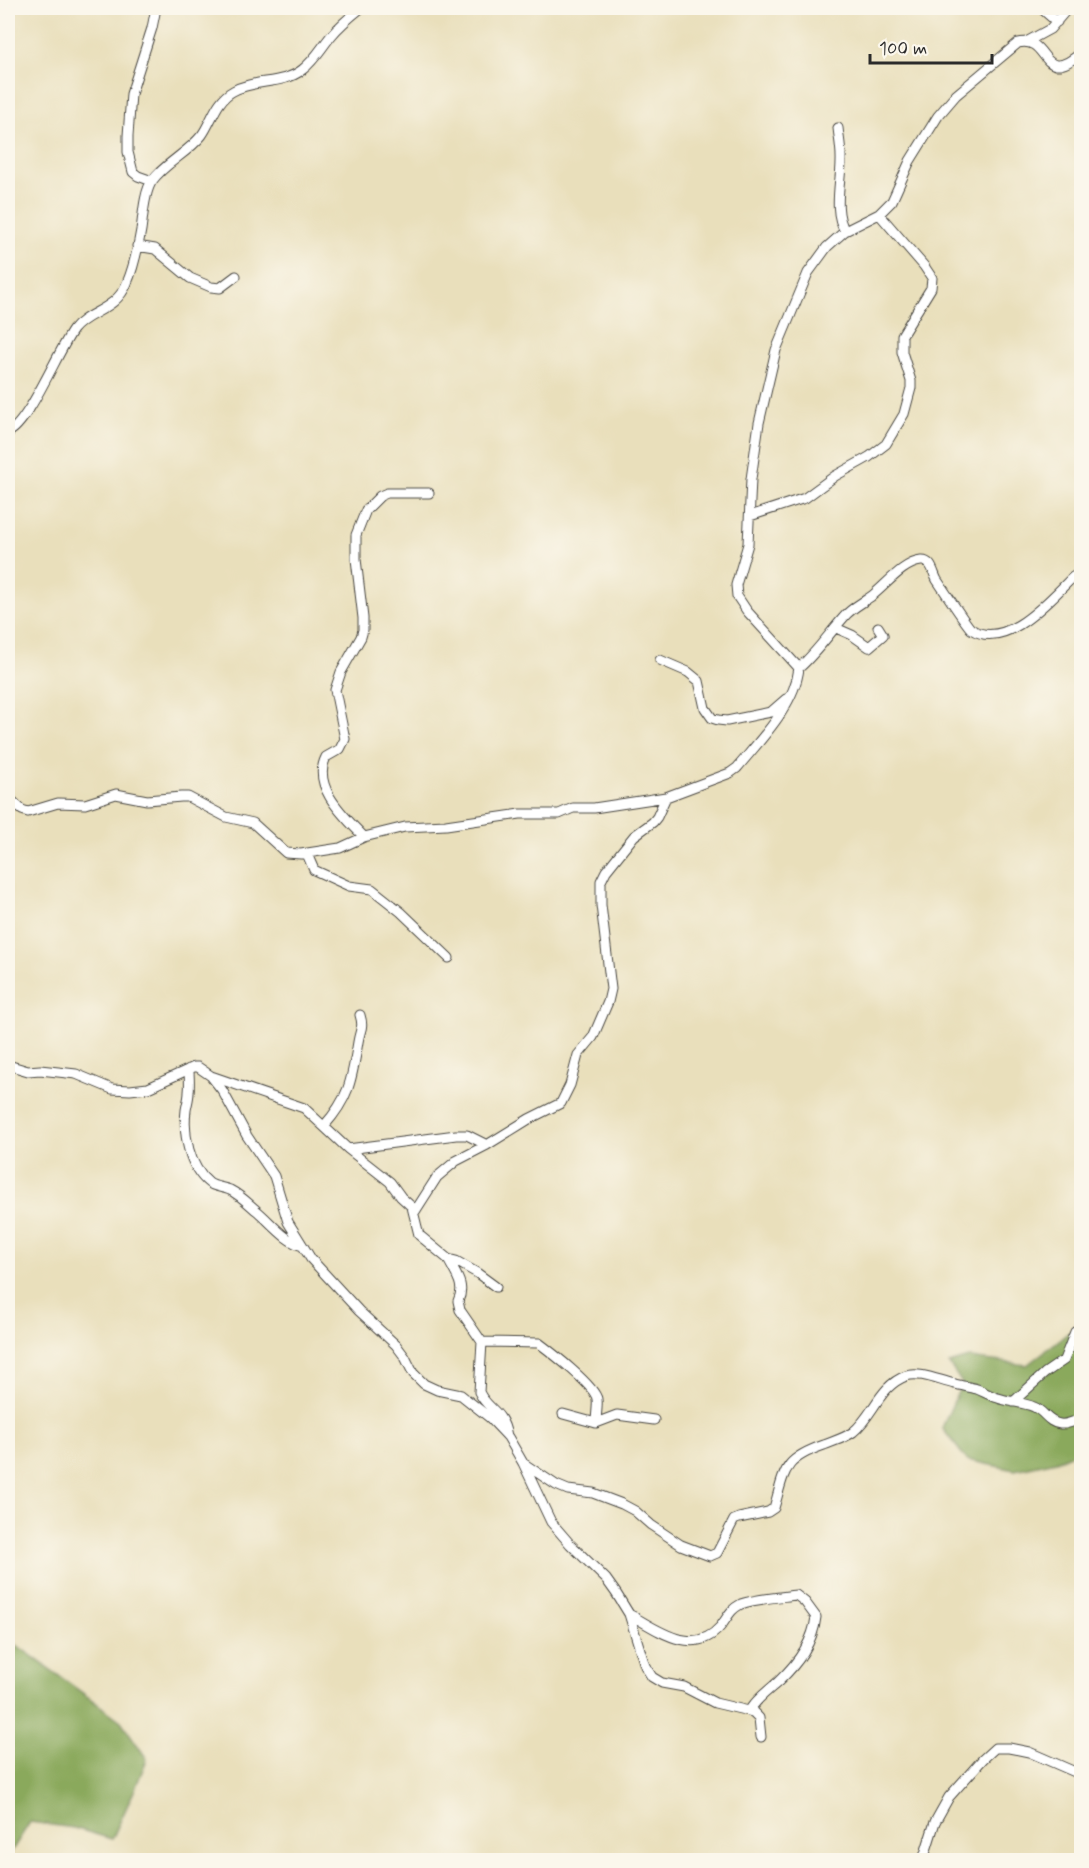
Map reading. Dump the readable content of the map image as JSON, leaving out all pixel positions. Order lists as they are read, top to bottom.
{
  "scale_bar": "100 m"
}
